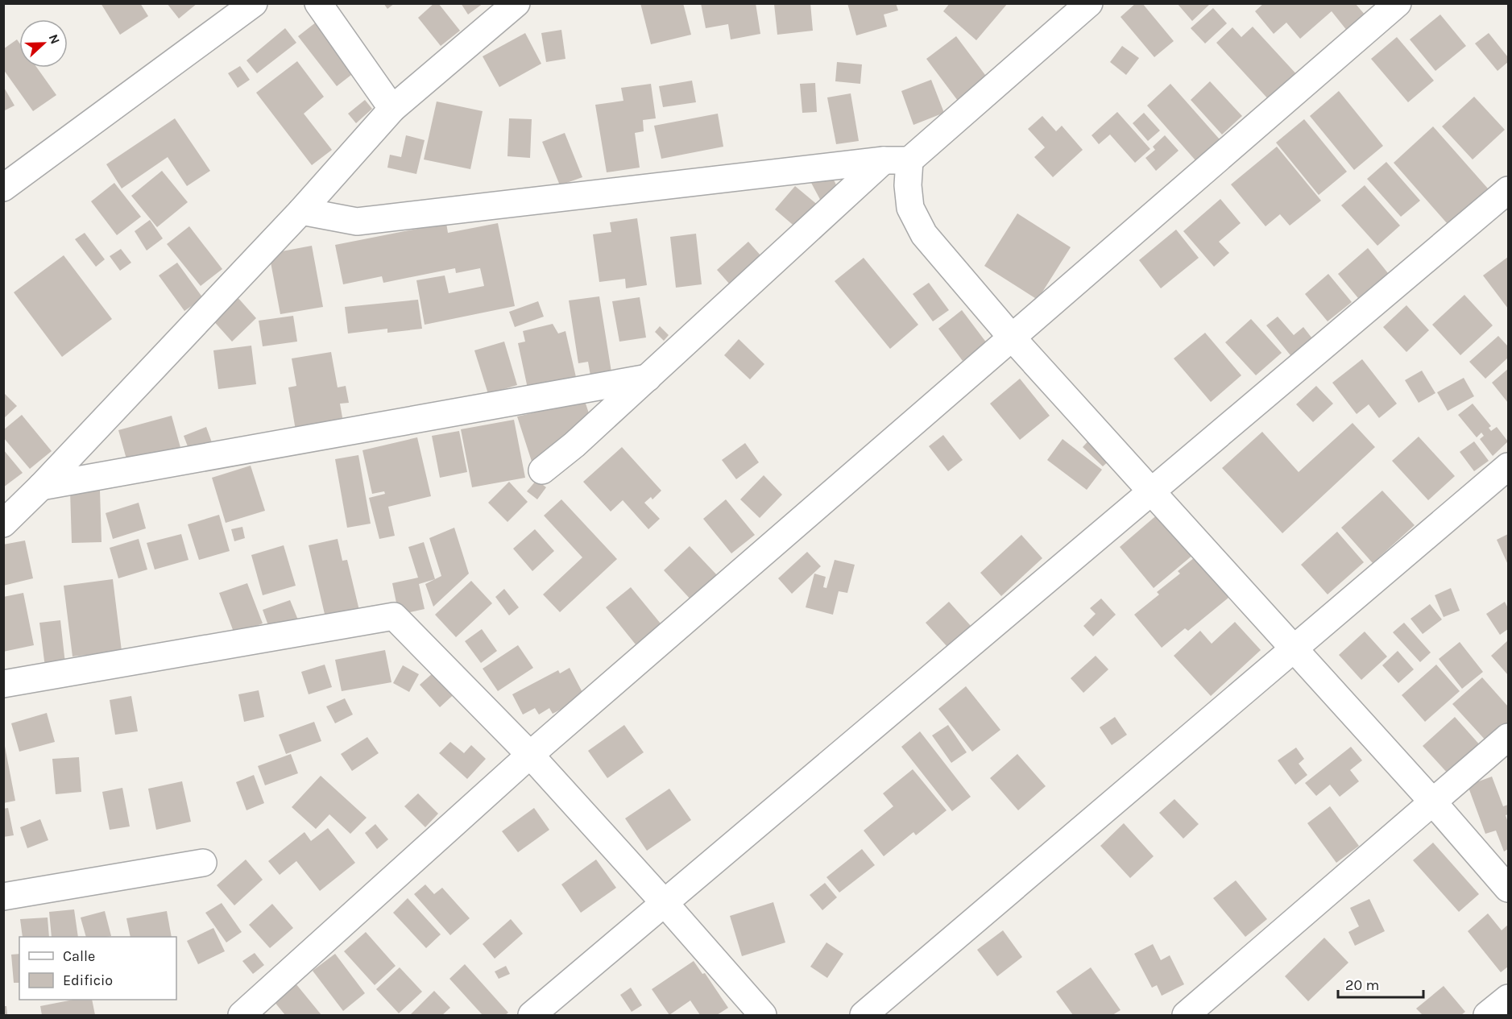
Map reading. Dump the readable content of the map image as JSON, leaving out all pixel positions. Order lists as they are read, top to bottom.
{
  "legend": ["Calle", "Edificio"],
  "scale_bar": "20 m",
  "north": "right"
}
